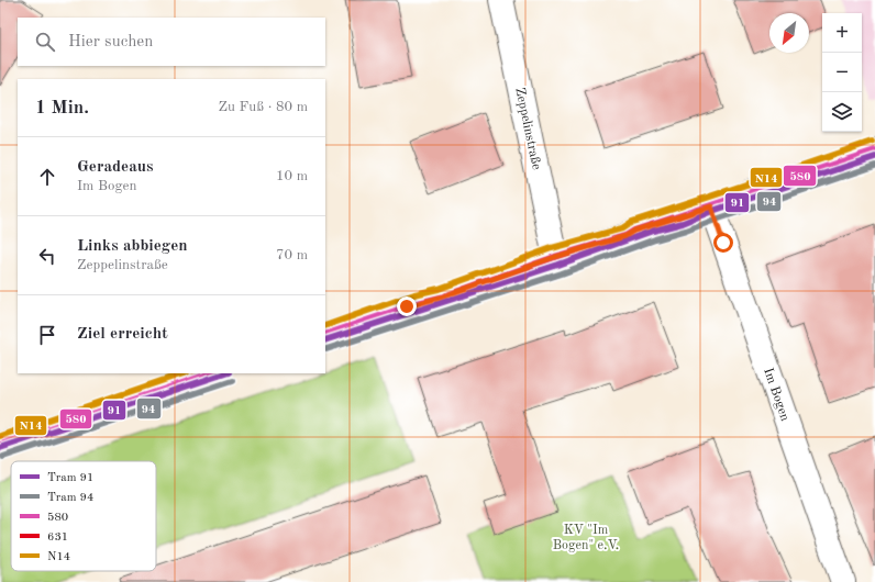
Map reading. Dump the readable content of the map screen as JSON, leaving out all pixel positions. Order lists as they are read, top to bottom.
{
  "streets": {
    "street": ["Zeppelinstraße", "Im Bogen"]
  },
  "parks": ["KV \"Im Bogen\" e.V."],
  "lines": [
    "transit line N14",
    "transit line 580",
    "tram line 91",
    "transit line 631",
    "tram line 94"
  ],
  "legend": [
    "Tram 91",
    "Tram 94",
    "580",
    "631",
    "N14"
  ],
  "north": "bottom left",
  "page": {
    "map_buttons": ["+", "−"],
    "search": "Hier suchen",
    "heading": ["1 Min.", "Zu Fuß · 80 m"],
    "list": [
      ["Geradeaus", "Im Bogen", "10 m"],
      ["Links abbiegen", "Zeppelinstraße", "70 m"],
      "Ziel erreicht"
    ]
  }
}
